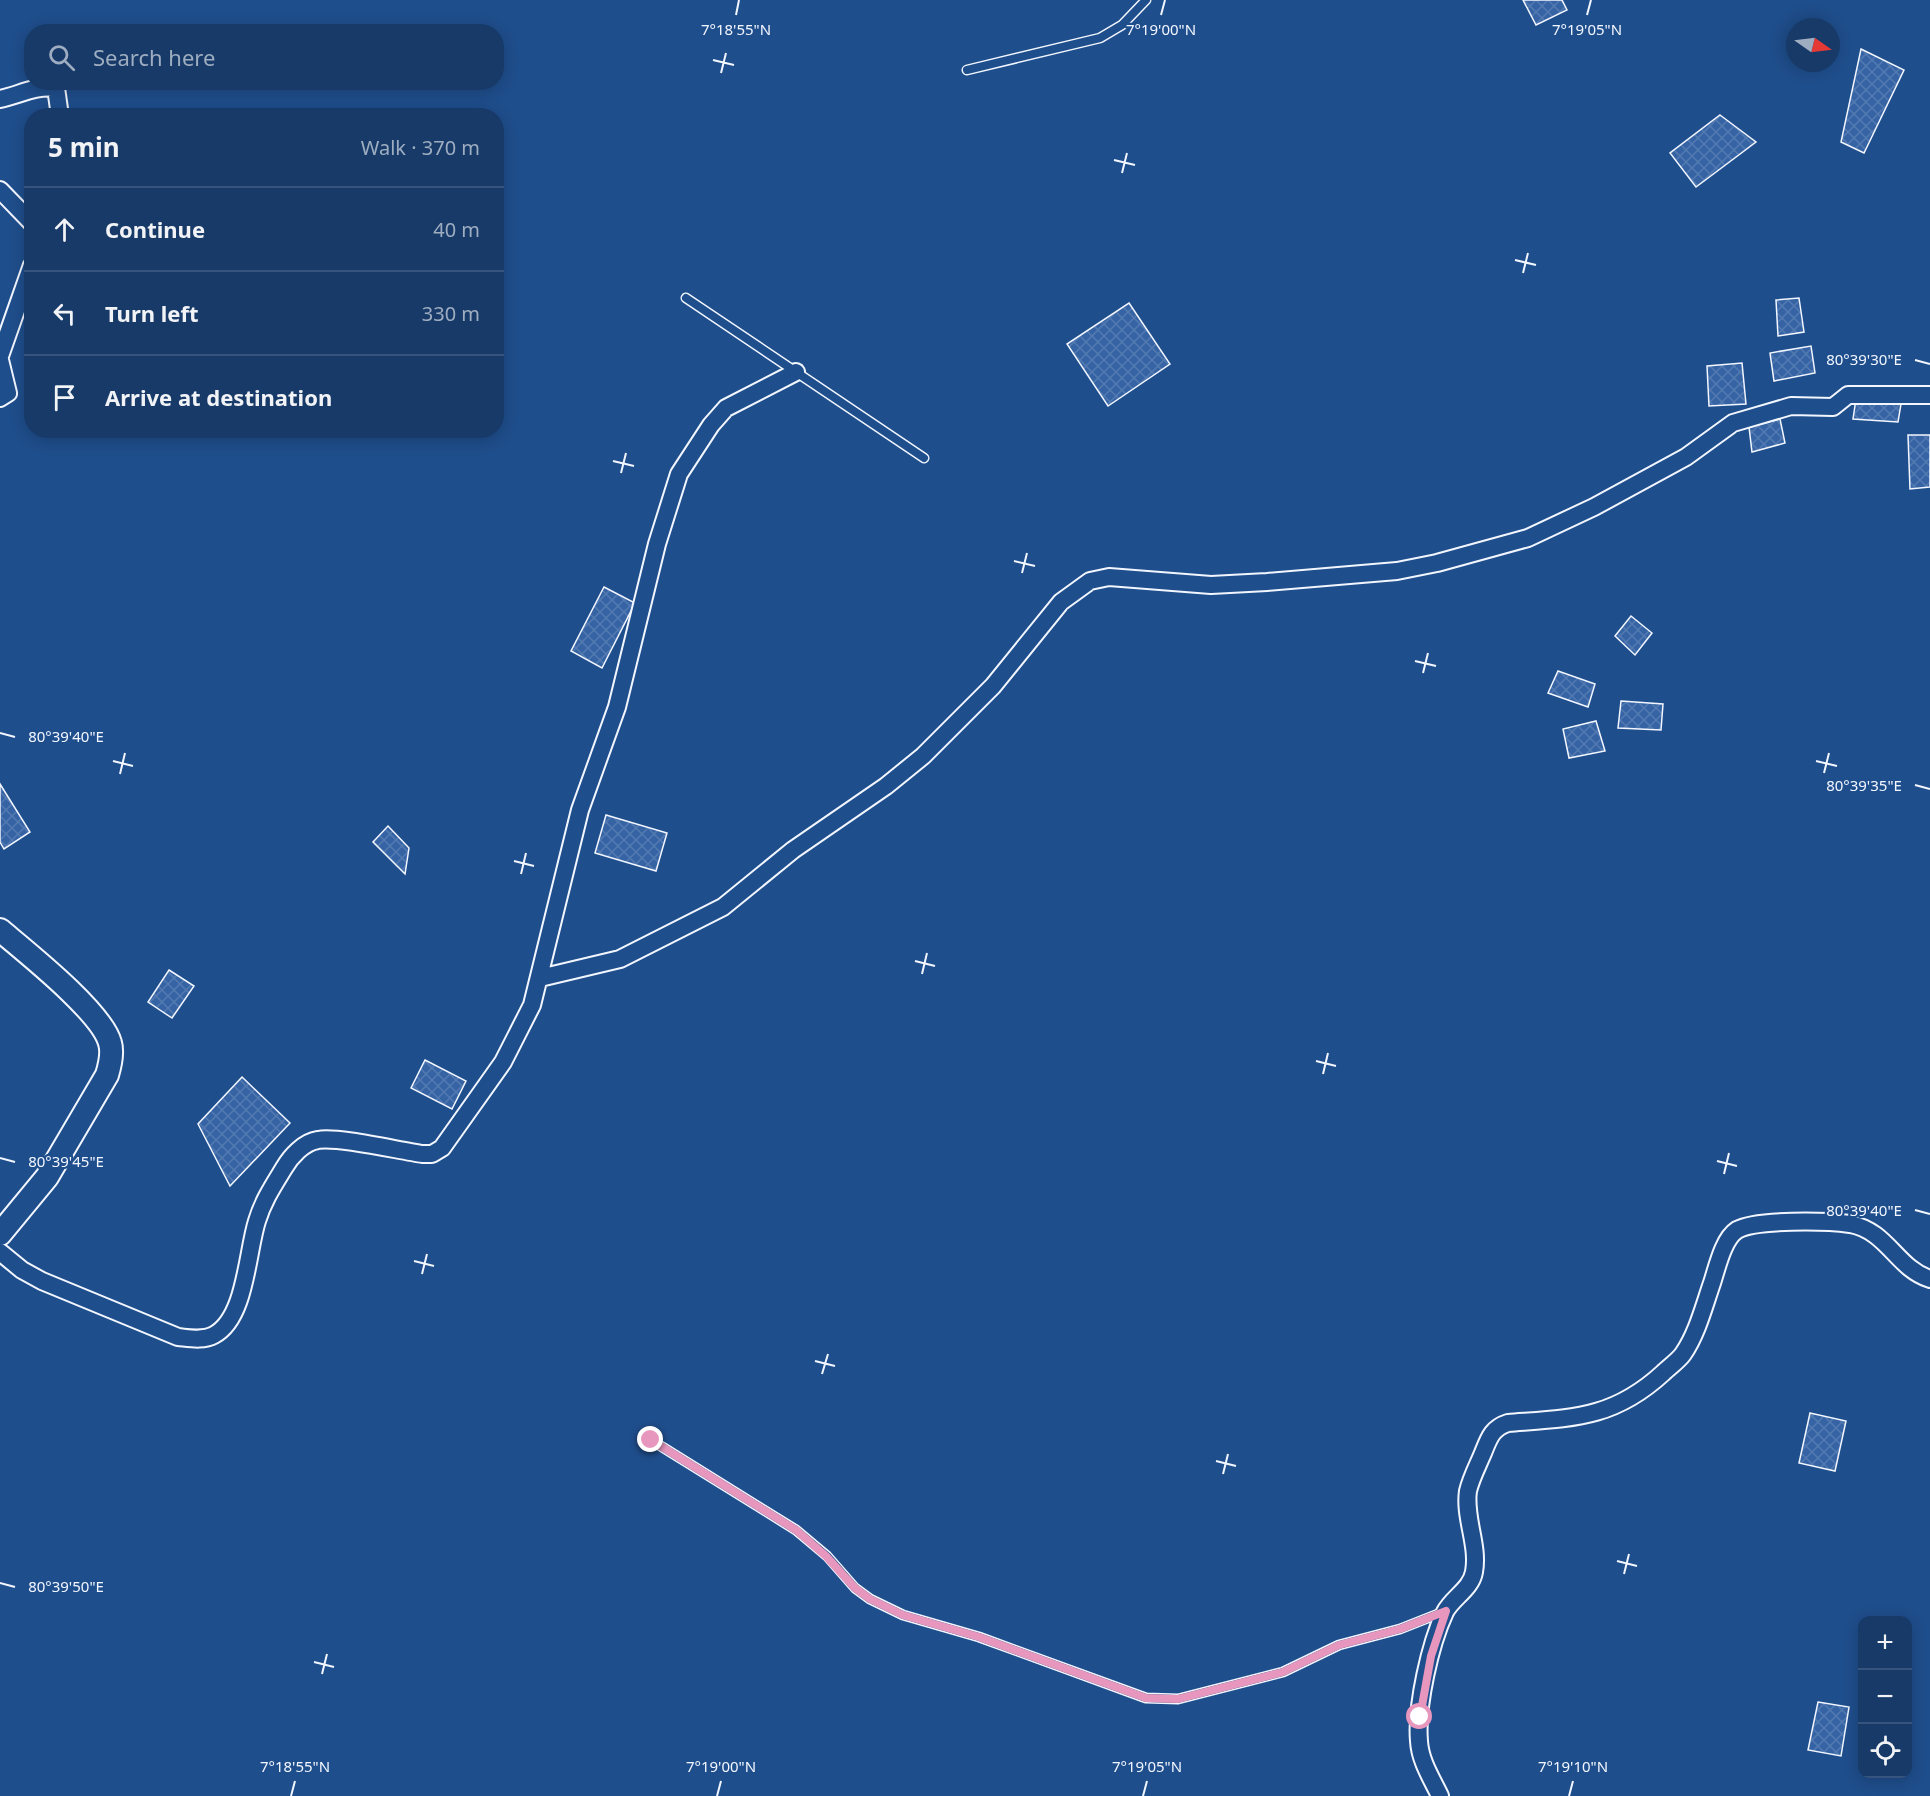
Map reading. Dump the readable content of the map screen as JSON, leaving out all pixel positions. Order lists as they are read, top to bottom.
{
  "north": "right",
  "page": {
    "search": "Search here",
    "heading": ["5 min", "Walk · 370 m"],
    "list": [
      ["Continue", "40 m"],
      ["Turn left", "330 m"],
      "Arrive at destination"
    ],
    "map_buttons": ["+", "−"]
  },
  "coordinates": [
    "7°18'55\"N",
    "7°19'00\"N",
    "7°19'05\"N",
    "80°39'30\"E",
    "80°39'40\"E",
    "80°39'35\"E",
    "80°39'45\"E",
    "80°39'50\"E",
    "7°19'10\"N"
  ]
}
